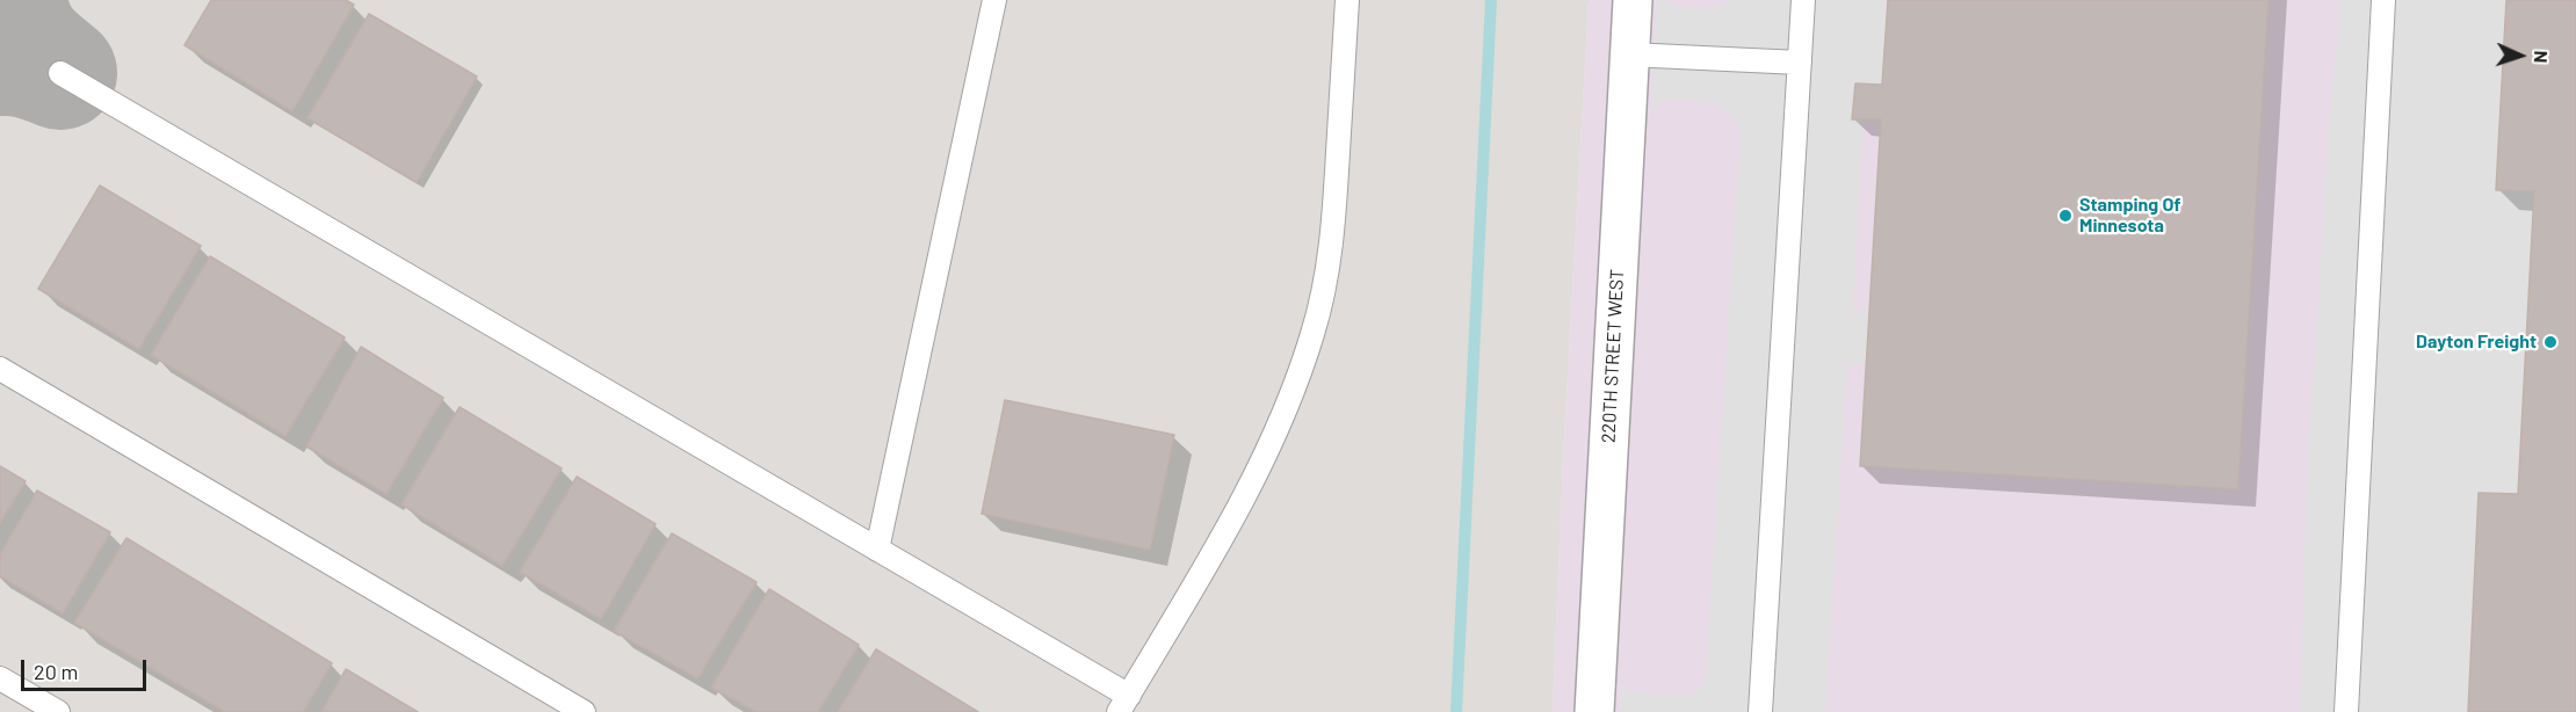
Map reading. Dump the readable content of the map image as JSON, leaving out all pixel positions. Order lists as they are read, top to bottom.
{
  "streets": {
    "street": ["220TH STREET WEST"]
  },
  "places": ["Stamping Of Minnesota", "Dayton Freight"],
  "scale_bar": "20 m",
  "north": "right"
}
